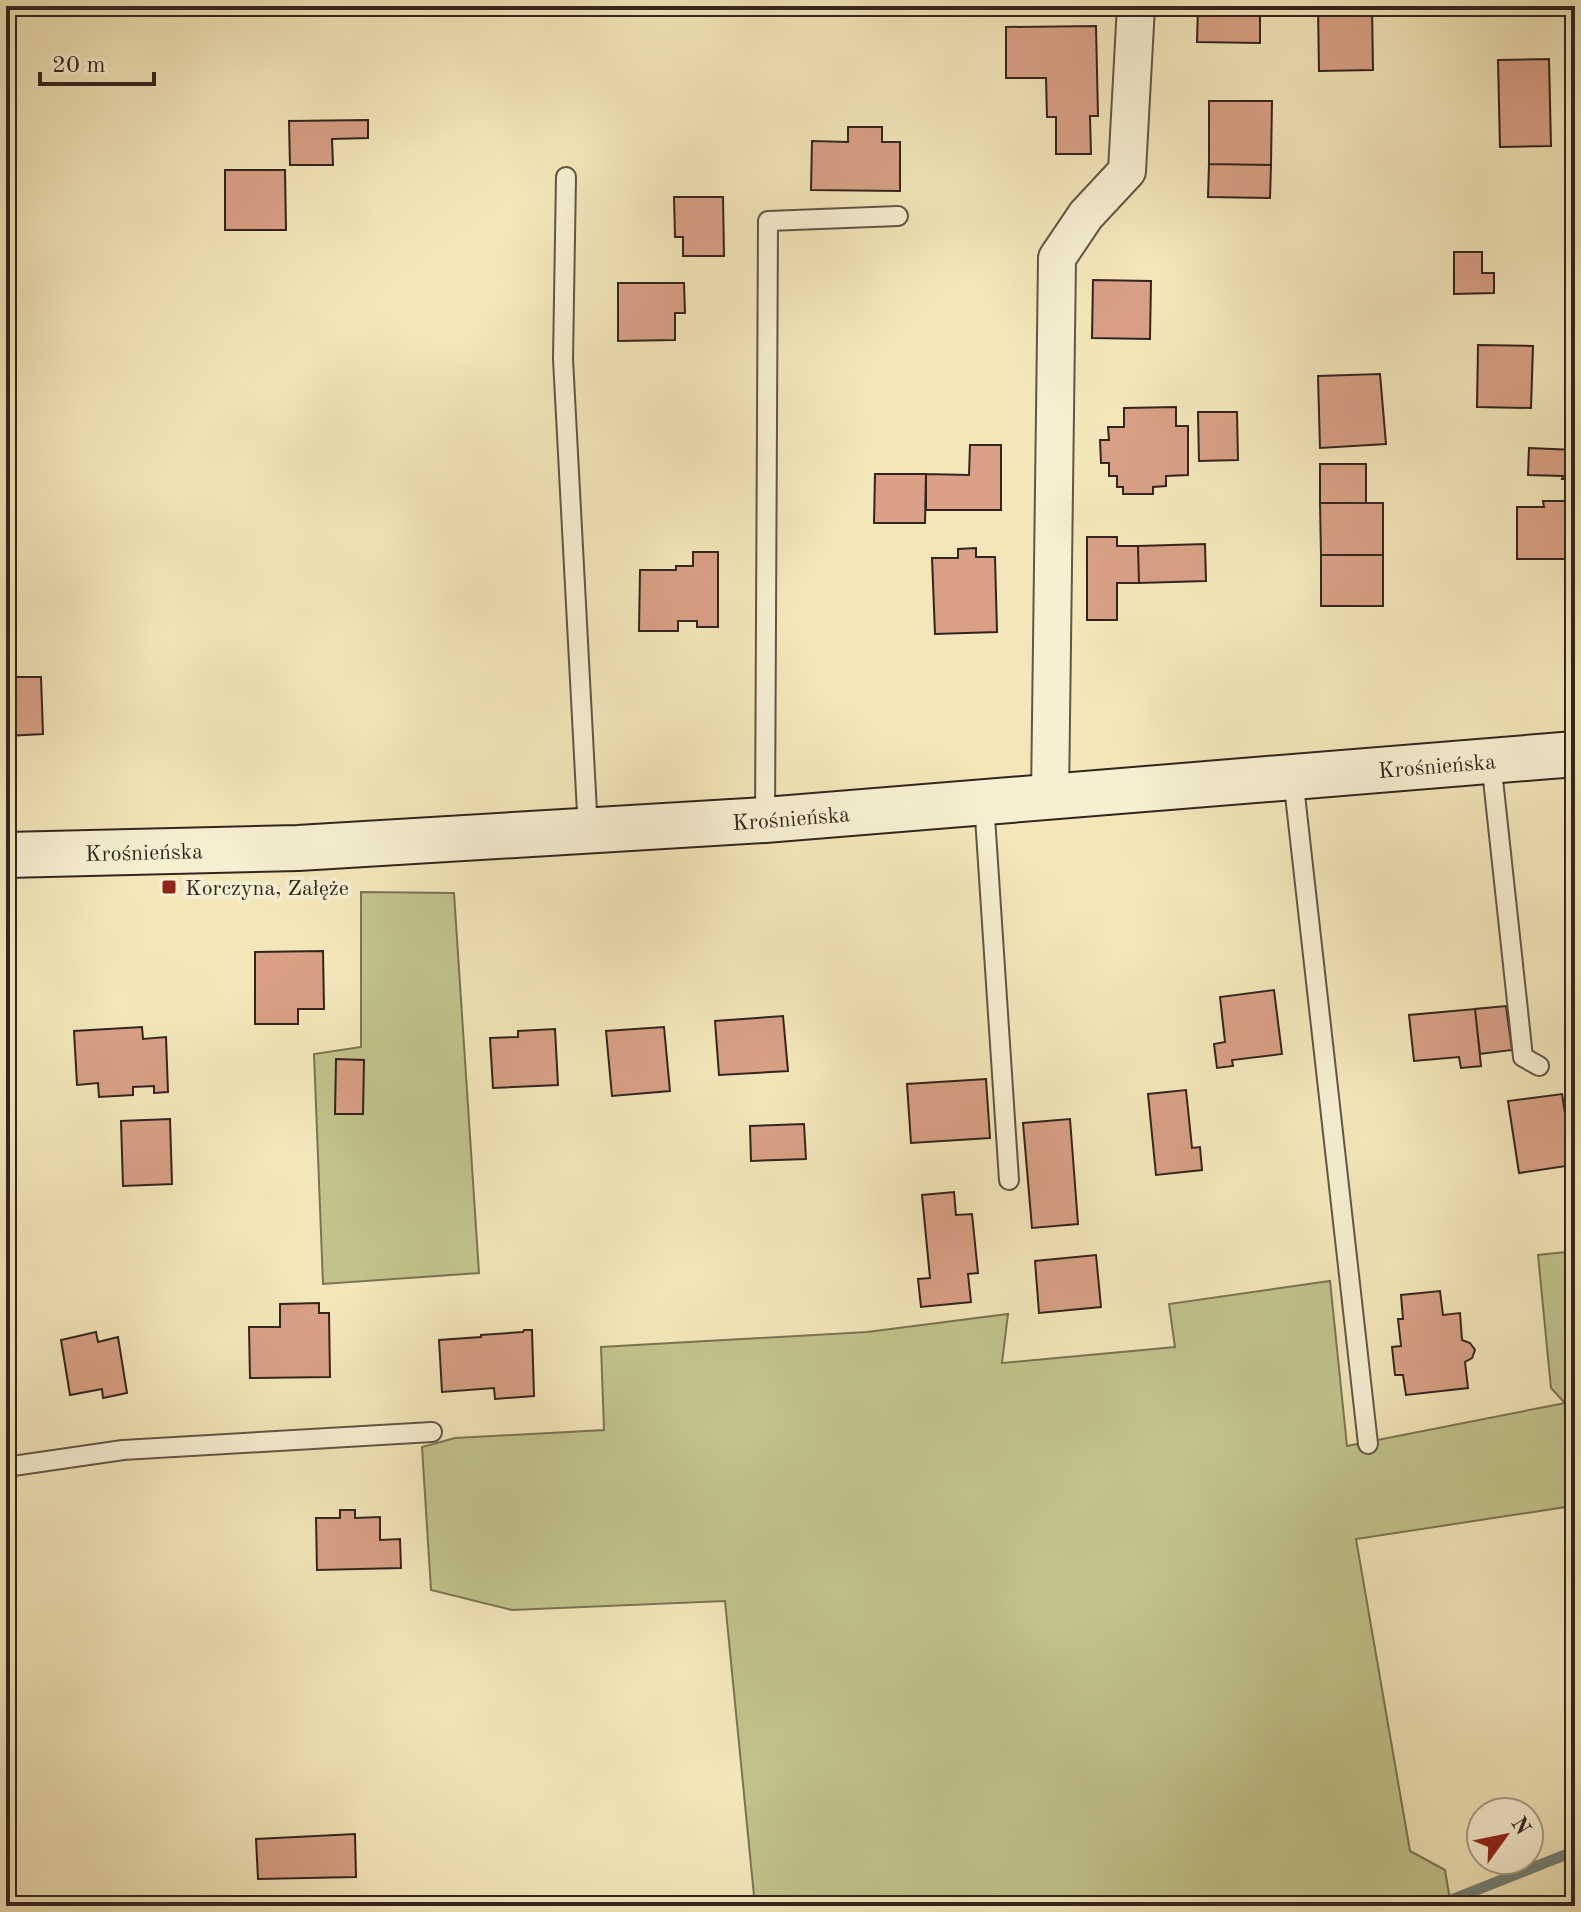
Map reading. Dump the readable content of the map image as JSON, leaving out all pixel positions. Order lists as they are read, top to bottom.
{
  "streets": {
    "main road": ["Krośnieńska"]
  },
  "places": {
    "transit": ["Korczyna, Załęże"]
  },
  "scale_bar": "20 m",
  "north": "top right"
}
